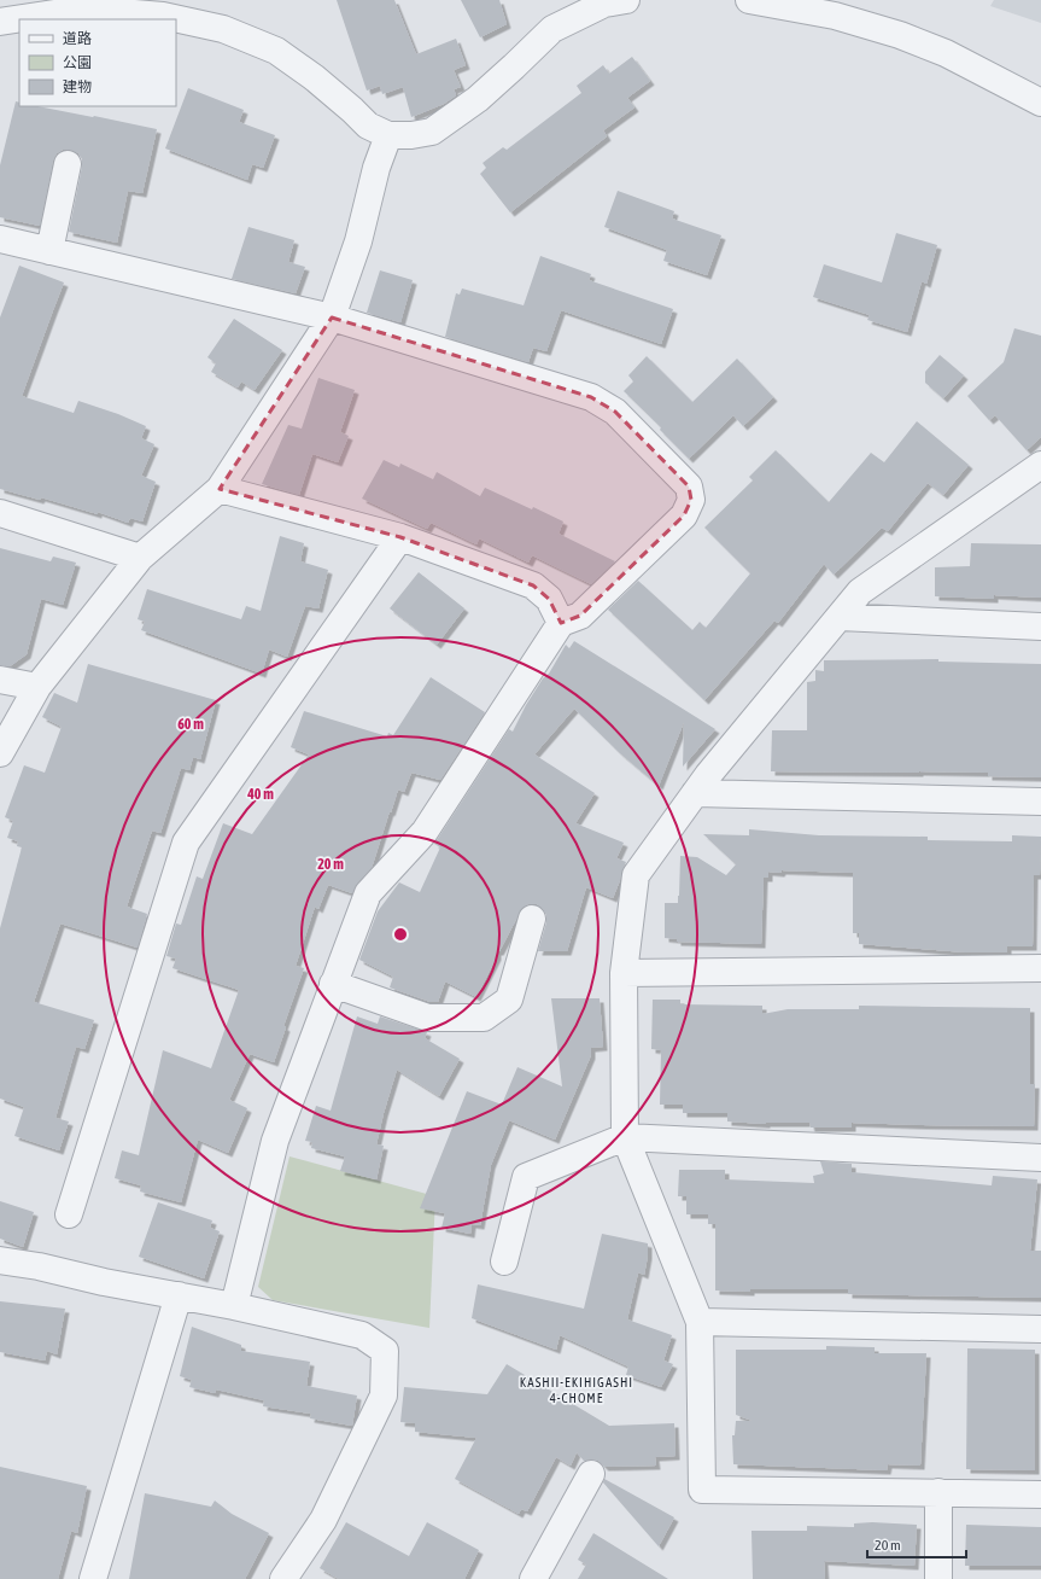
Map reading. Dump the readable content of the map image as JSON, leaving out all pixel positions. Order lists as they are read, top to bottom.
{
  "districts": ["KASHII-EKIHIGASHI 4-CHOME"],
  "legend": ["道路", "公園", "建物"],
  "scale_bar": "20 m",
  "rings": ["60 m", "40 m", "20 m"]
}
